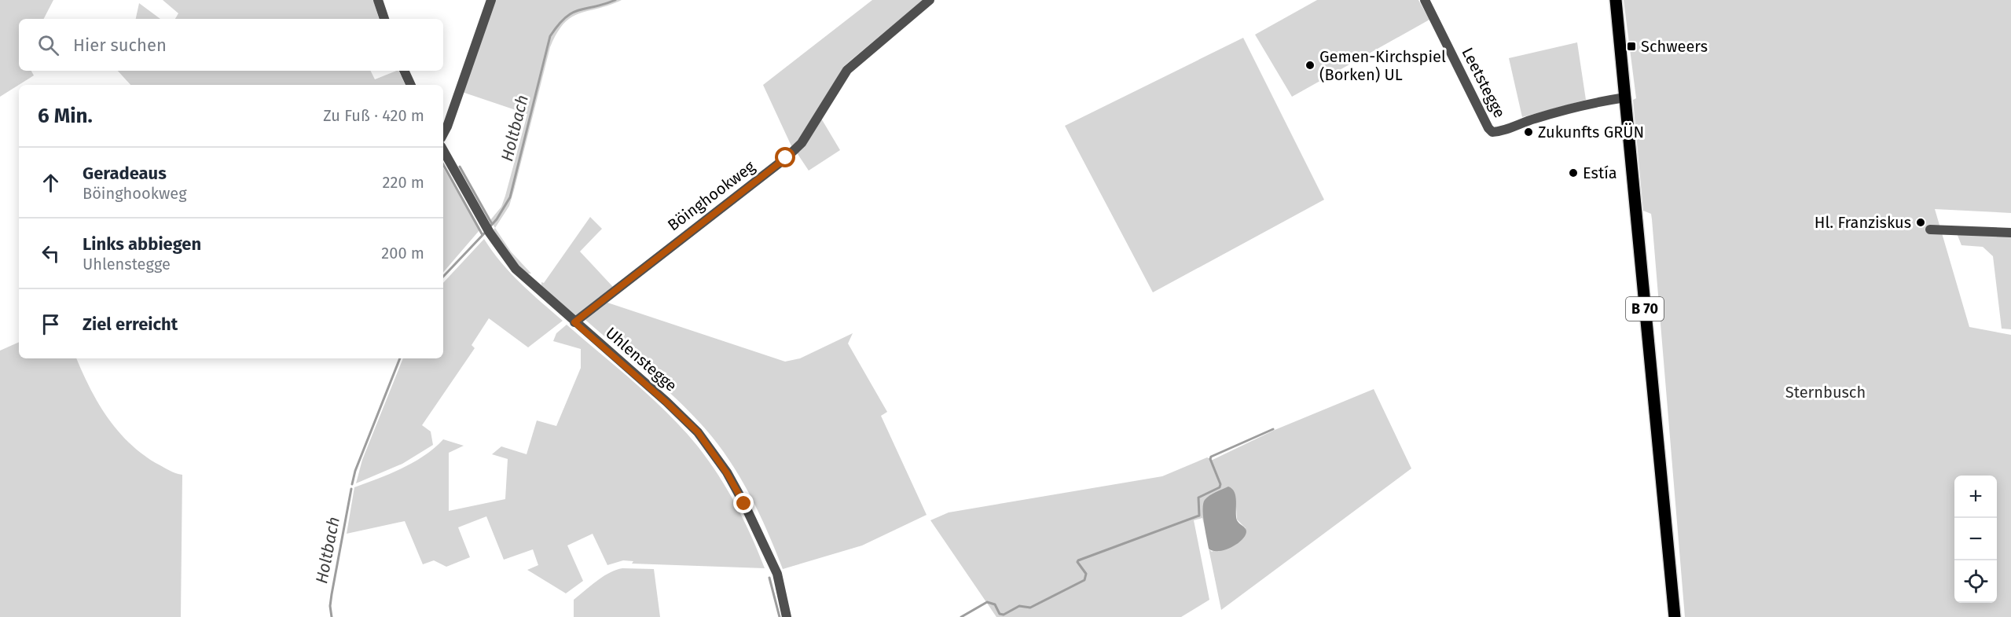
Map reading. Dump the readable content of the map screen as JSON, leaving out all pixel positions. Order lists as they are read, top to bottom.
{
  "streets": {
    "main road": ["B 70"],
    "street": ["Leetstegge", "Böinghookweg", "Uhlenstegge"]
  },
  "crossings": [
    ["Leetstegge", "B 70"],
    ["Böinghookweg", "Uhlenstegge"]
  ],
  "water": ["Holtbach"],
  "parks": ["Sternbusch"],
  "places": {
    "transit": ["Schweers"],
    "other": [
      "Gemen-Kirchspiel (Borken) UL",
      "Zukunfts GRÜN",
      "Estía",
      "Hl. Franziskus"
    ]
  },
  "page": {
    "search": "Hier suchen",
    "heading": ["6 Min.", "Zu Fuß · 420 m"],
    "list": [
      ["Geradeaus", "Böinghookweg", "220 m"],
      ["Links abbiegen", "Uhlenstegge", "200 m"],
      "Ziel erreicht"
    ],
    "map_buttons": ["+", "−"]
  }
}
